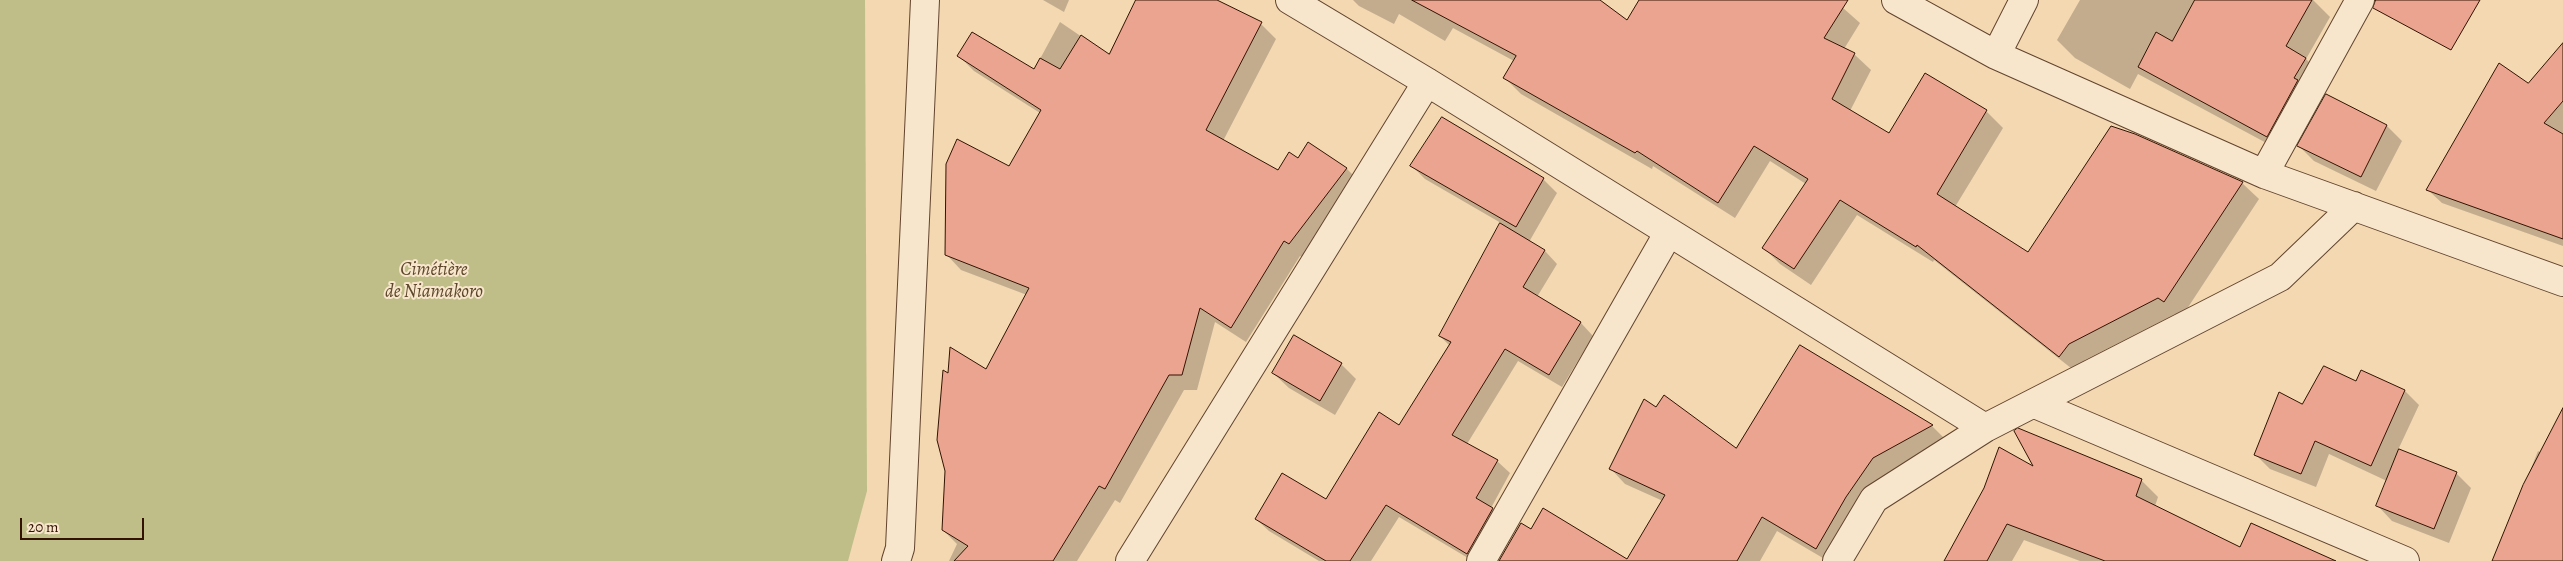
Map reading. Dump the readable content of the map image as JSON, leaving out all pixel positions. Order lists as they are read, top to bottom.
{
  "parks": ["Cimétière de Niamakoro"],
  "scale_bar": "20 m"
}
